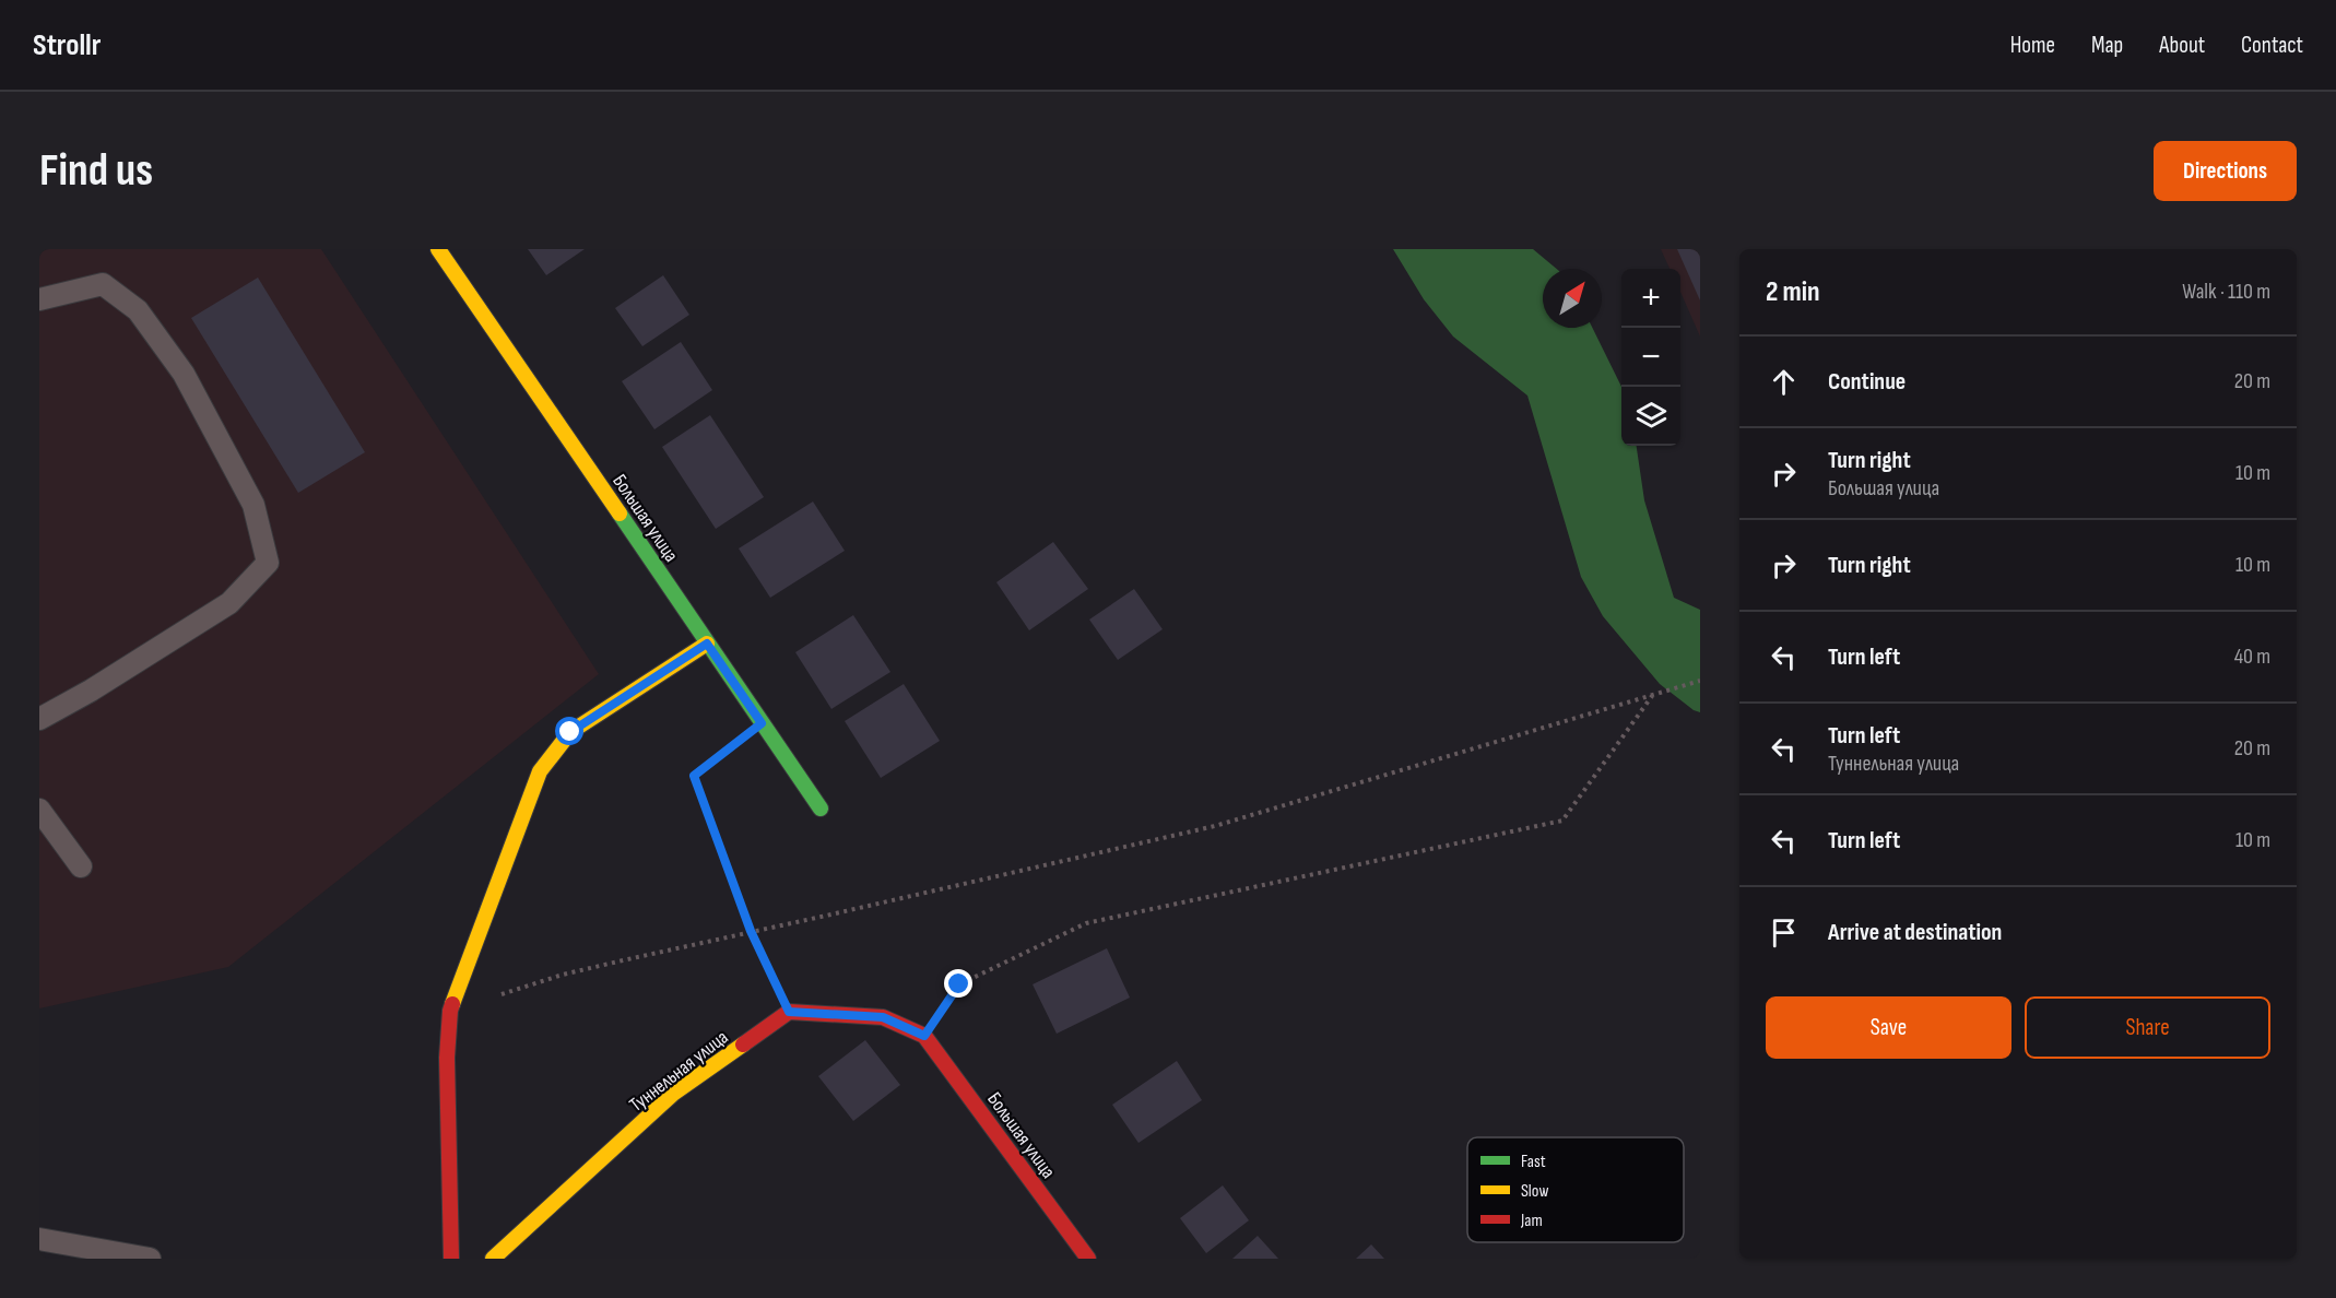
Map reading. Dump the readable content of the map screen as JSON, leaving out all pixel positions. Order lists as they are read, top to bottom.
{
  "streets": {
    "street": ["Большая улица", "Туннельная улица"]
  },
  "legend": ["Fast", "Slow", "Jam"],
  "north": "top right",
  "page": {
    "header": "Strollr",
    "nav": [
      "Home",
      "Map",
      "About",
      "Contact"
    ],
    "buttons": [
      "Directions",
      ["Save", "Share"]
    ],
    "title": "Find us",
    "heading": ["2 min", "Walk · 110 m"],
    "map_buttons": ["+", "−"],
    "list": [
      ["Continue", "20 m"],
      ["Turn right", "Большая улица", "10 m"],
      ["Turn right", "10 m"],
      ["Turn left", "40 m"],
      ["Turn left", "Туннельная улица", "20 m"],
      ["Turn left", "10 m"],
      "Arrive at destination"
    ]
  }
}
